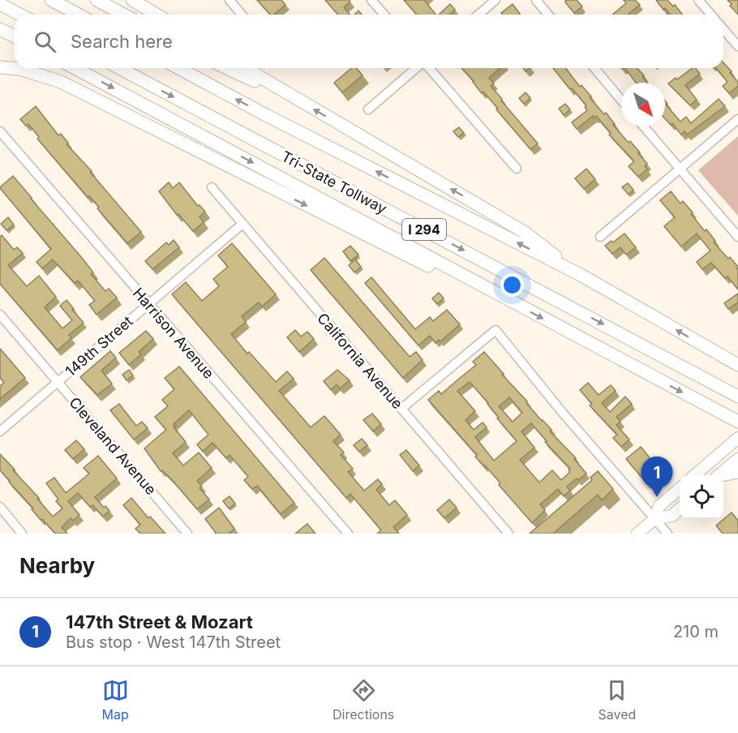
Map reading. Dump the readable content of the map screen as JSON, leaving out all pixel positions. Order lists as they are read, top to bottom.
{
  "streets": {
    "highway": ["Tri-State Tollway", "I 294"],
    "street": [
      "Harrison Avenue",
      "149th Street",
      "California Avenue",
      "Cleveland Avenue"
    ]
  },
  "crossings": [
    ["Harrison Avenue", "149th Street"],
    ["149th Street", "California Avenue"],
    ["149th Street", "Cleveland Avenue"]
  ],
  "north": "bottom right",
  "page": {
    "search": "Search here",
    "pins": "1",
    "heading": "Nearby",
    "list": [
      {
        "mark": "1",
        "name": "147th Street & Mozart",
        "note": "Bus stop · West 147th Street",
        "value": "210 m"
      }
    ],
    "nav": ["Map", "Directions", "Saved"]
  }
}
